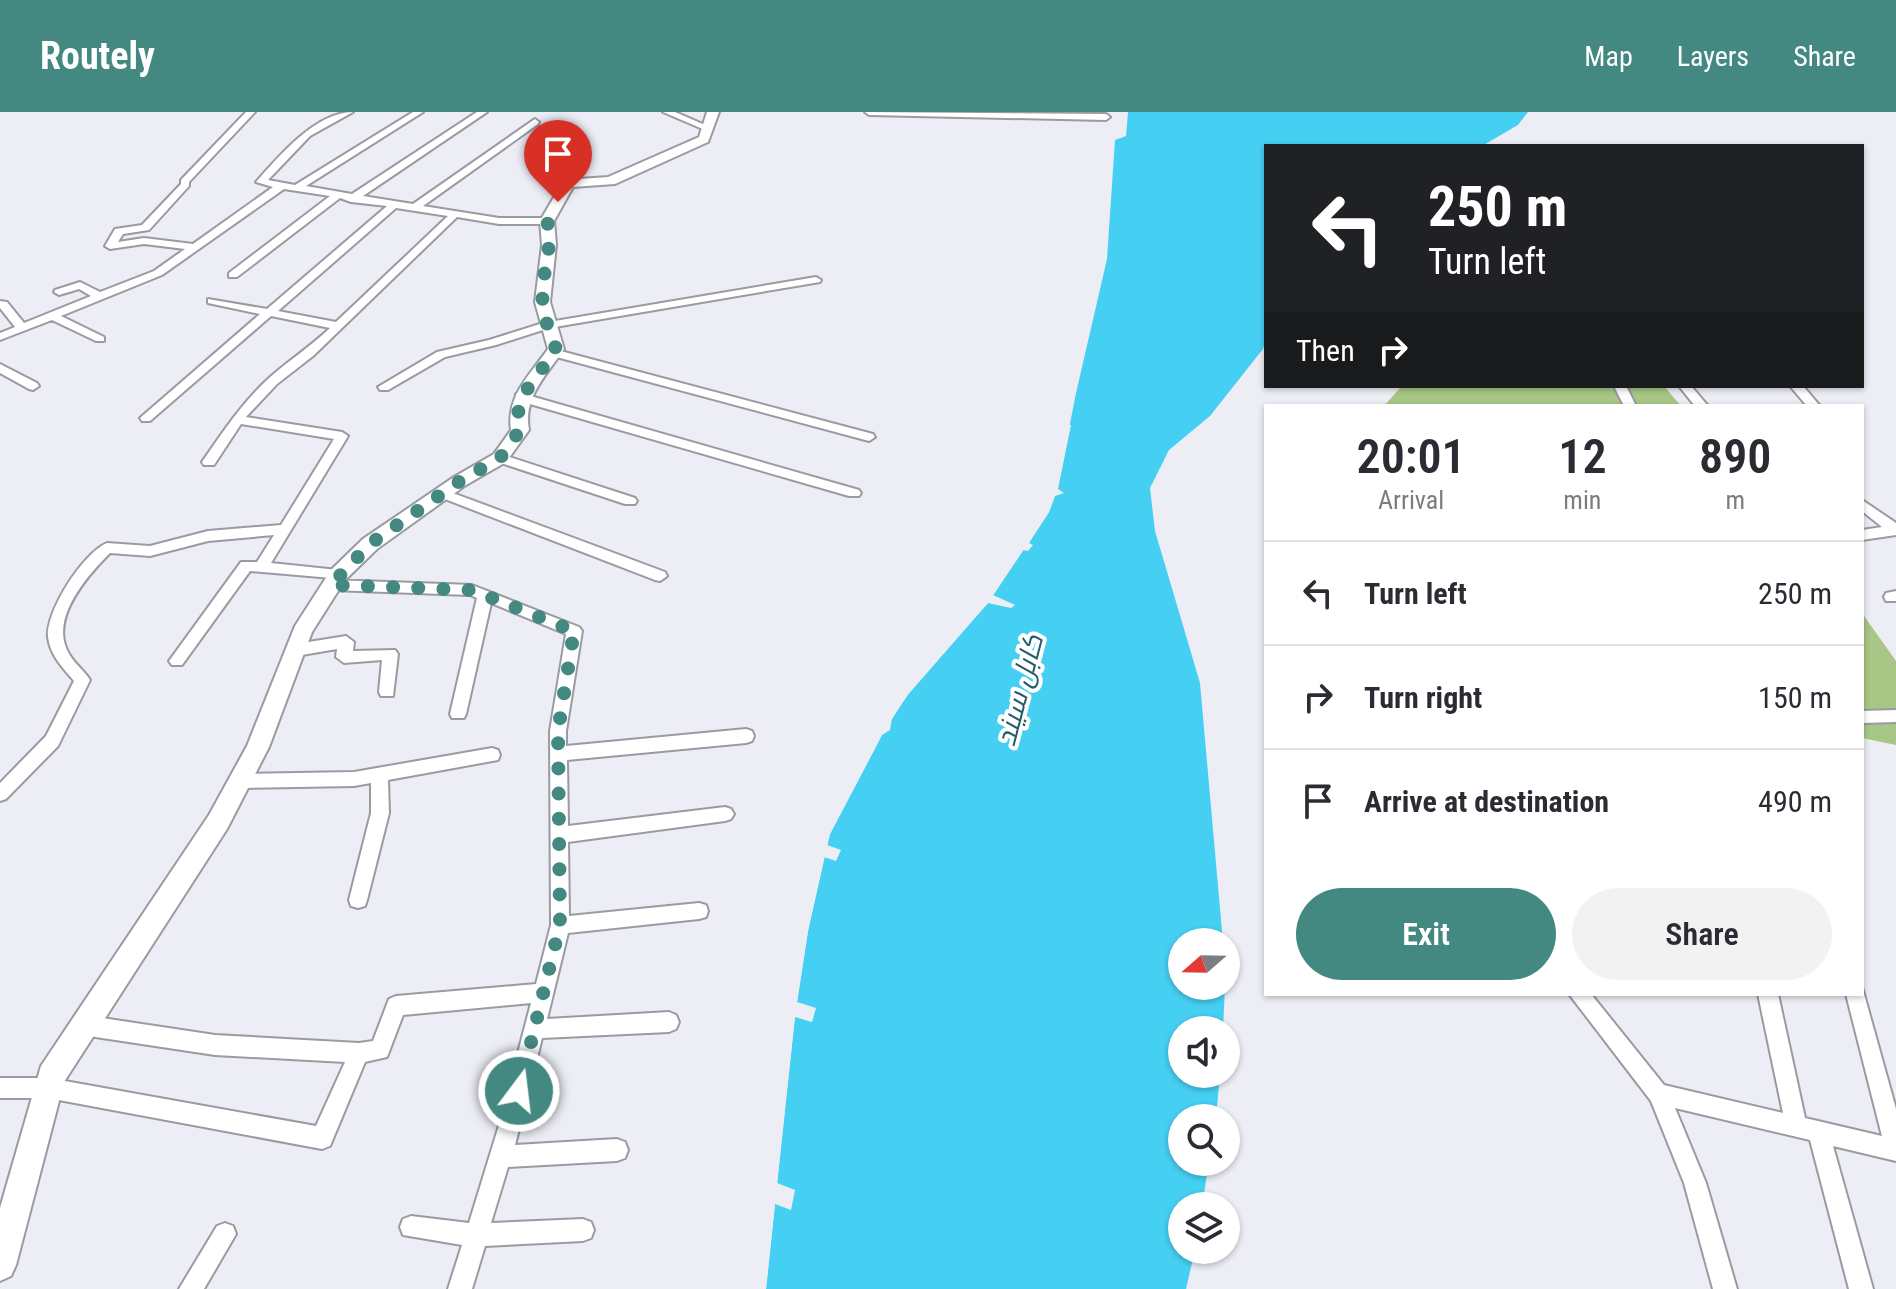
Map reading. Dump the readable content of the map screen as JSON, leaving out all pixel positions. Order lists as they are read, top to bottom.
{
  "water": ["کابل سيند"],
  "north": "left",
  "page": {
    "header": "Routely",
    "nav": ["Map", "Layers", "Share"],
    "turn": ["250 m", "Turn left"],
    "then": "Then",
    "eta": [
      "20:01",
      "Arrival",
      "12",
      "min",
      "890",
      "m"
    ],
    "list": [
      {
        "name": "Turn left",
        "value": "250 m"
      },
      {
        "name": "Turn right",
        "value": "150 m"
      },
      {
        "name": "Arrive at destination",
        "value": "490 m"
      }
    ],
    "buttons": ["Exit", "Share"]
  }
}
